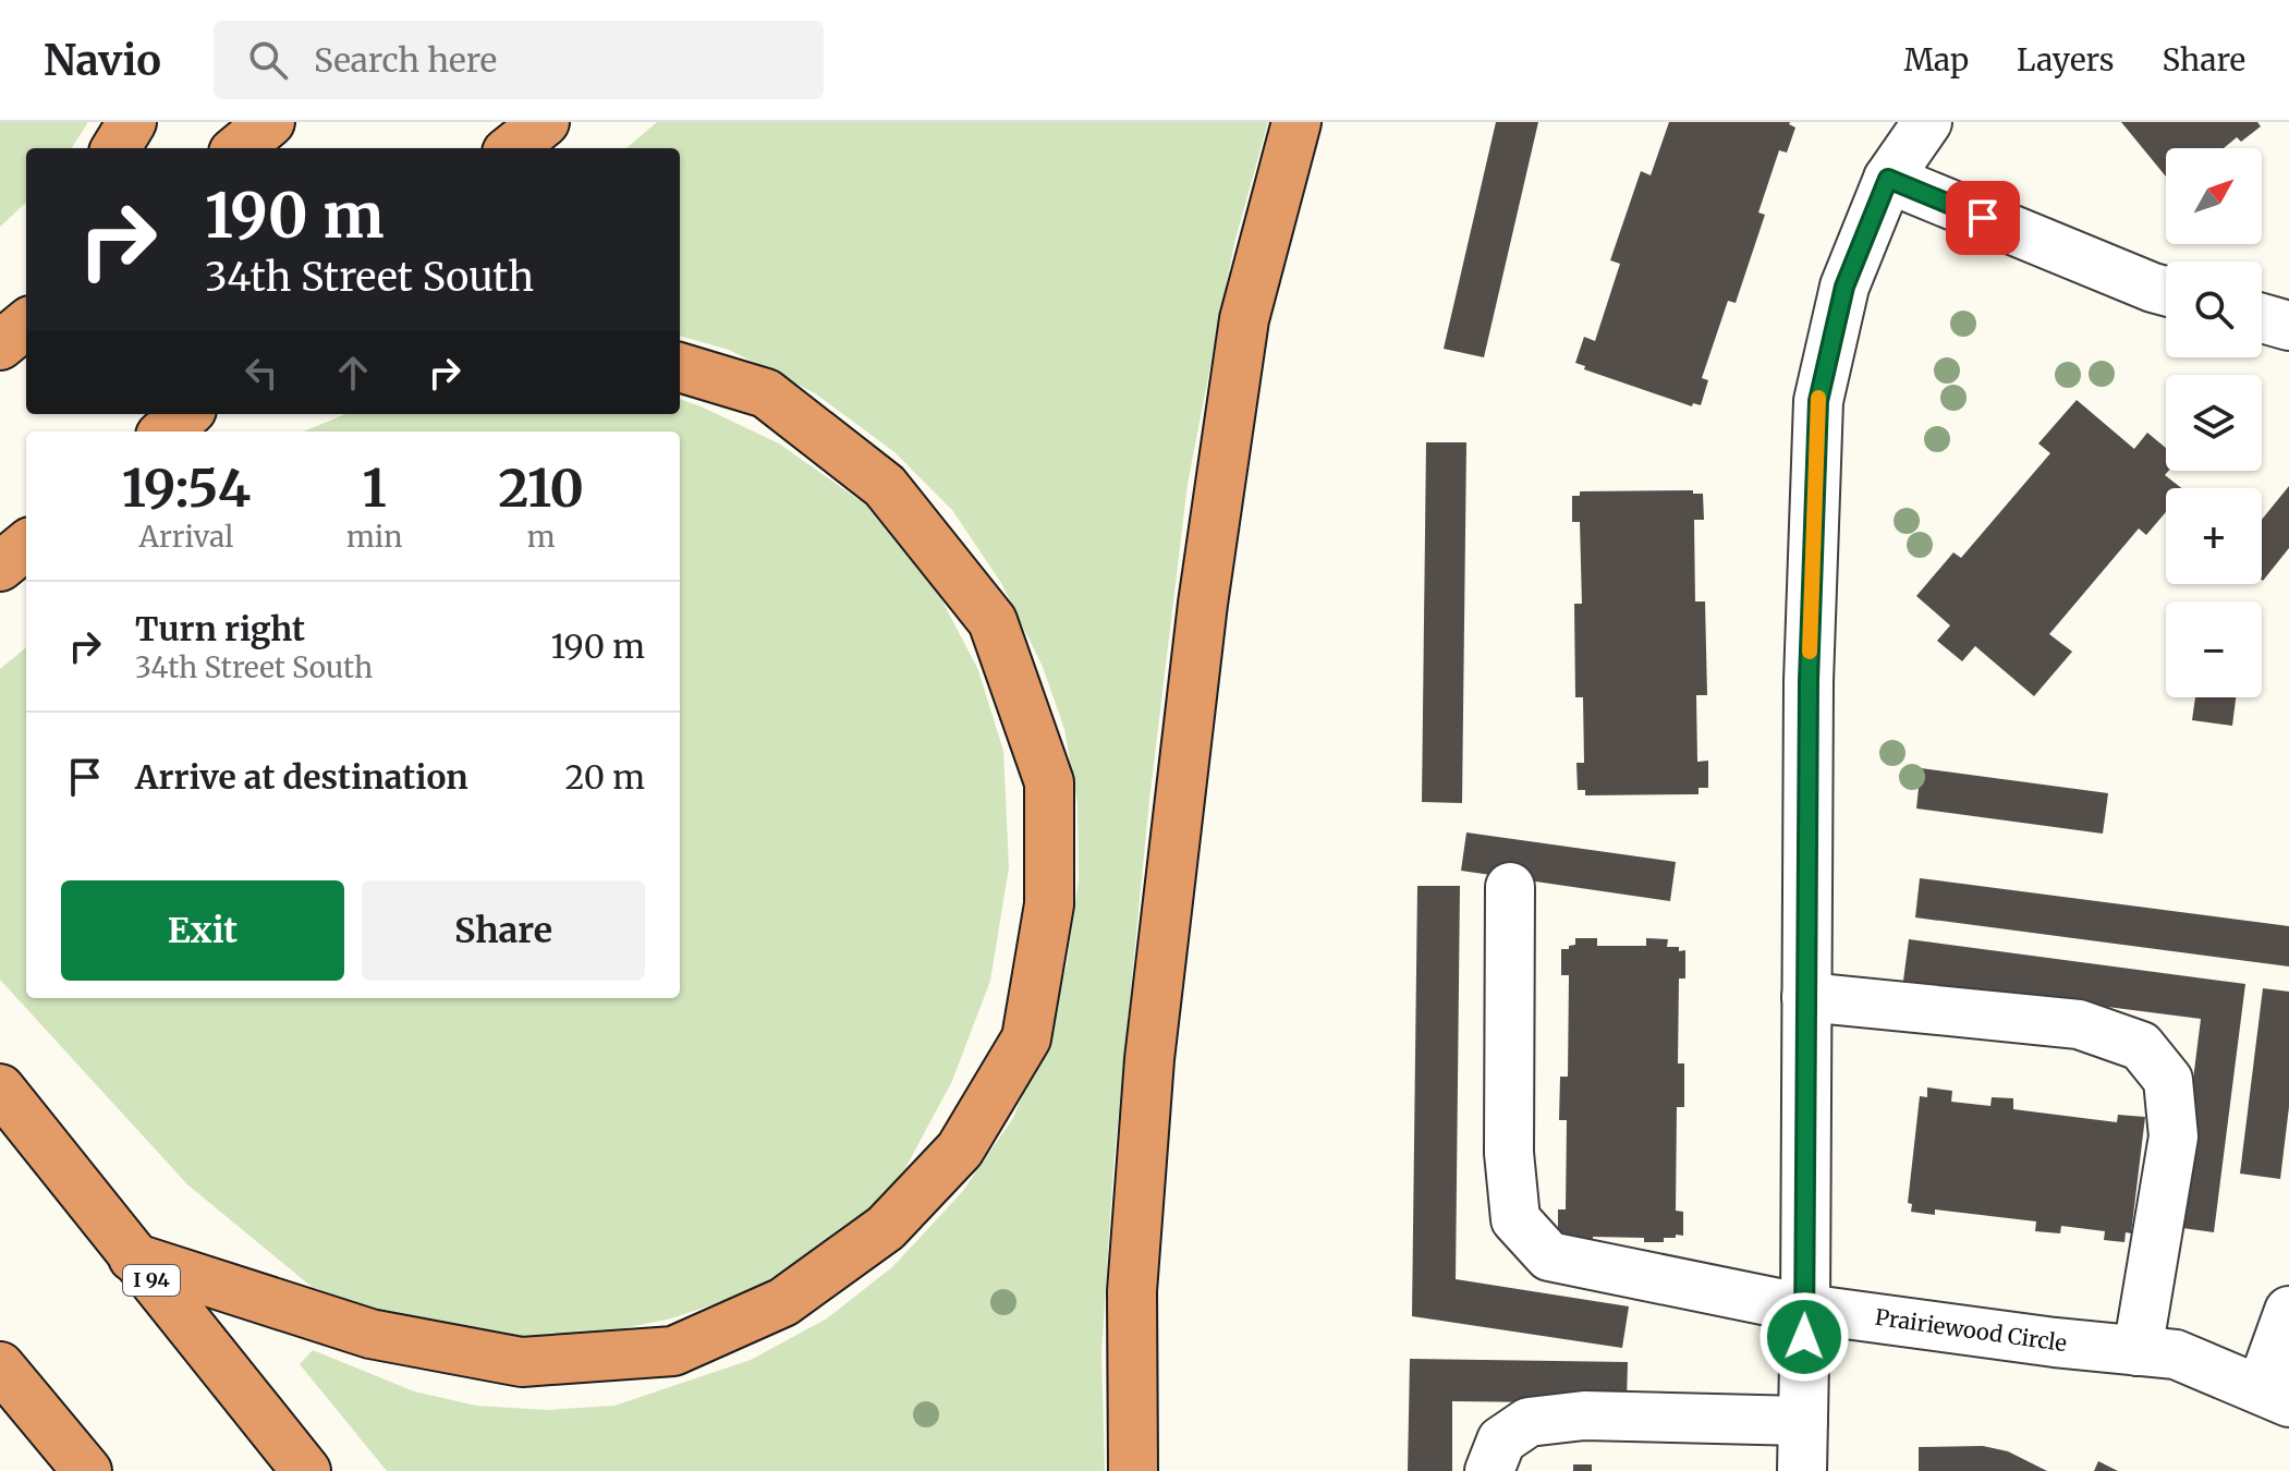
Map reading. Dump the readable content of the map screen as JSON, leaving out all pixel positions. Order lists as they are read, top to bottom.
{
  "streets": {
    "highway": ["I 94"],
    "street": ["Prairiewood Circle"]
  },
  "north": "top right",
  "page": {
    "header": "Navio",
    "search": "Search here",
    "nav": ["Map", "Layers", "Share"],
    "map_buttons": ["+", "−"],
    "turn": ["190 m", "34th Street South"],
    "eta": [
      "19:54",
      "Arrival",
      "1",
      "min",
      "210",
      "m"
    ],
    "list": [
      {
        "name": "Turn right",
        "note": "34th Street South",
        "value": "190 m"
      },
      {
        "name": "Arrive at destination",
        "value": "20 m"
      }
    ],
    "buttons": ["Exit", "Share"]
  }
}
